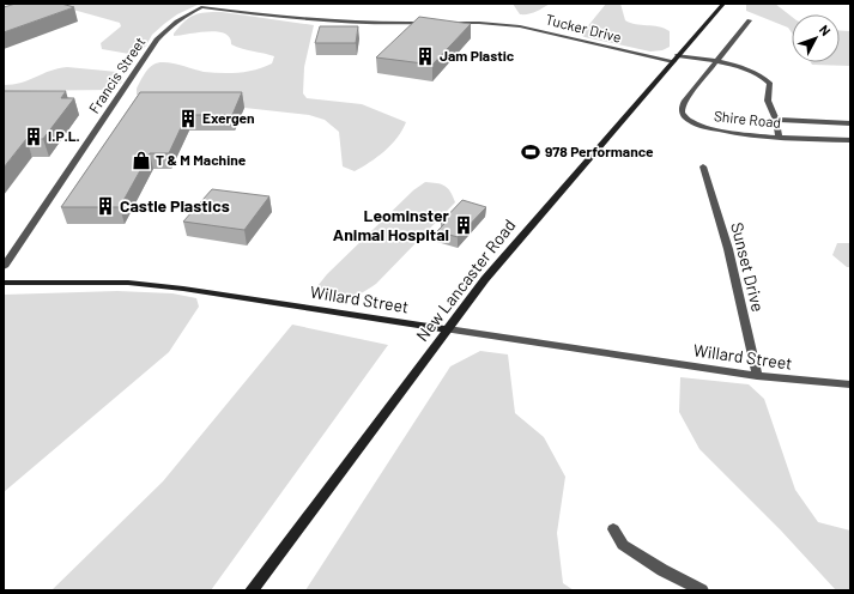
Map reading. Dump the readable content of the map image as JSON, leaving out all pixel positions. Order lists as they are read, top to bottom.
{
  "streets": {
    "main road": ["New Lancaster Road", "Willard Street"],
    "street": [
      "Tucker Drive",
      "Francis Street",
      "Shire Road",
      "Sunset Drive"
    ]
  },
  "crossings": [
    ["Tucker Drive", "Francis Street"],
    ["Tucker Drive", "Shire Road"],
    ["Tucker Drive", "New Lancaster Road"],
    ["Sunset Drive", "Willard Street"],
    ["New Lancaster Road", "Willard Street"]
  ],
  "places": {
    "building": [
      "Jam Plastic",
      "Exergen",
      "I.P.L.",
      "Castle Plastics",
      "Leominster Animal Hospital"
    ],
    "sports": ["978 Performance"],
    "shop": ["T & M Machine"]
  },
  "north": "top right"
}
